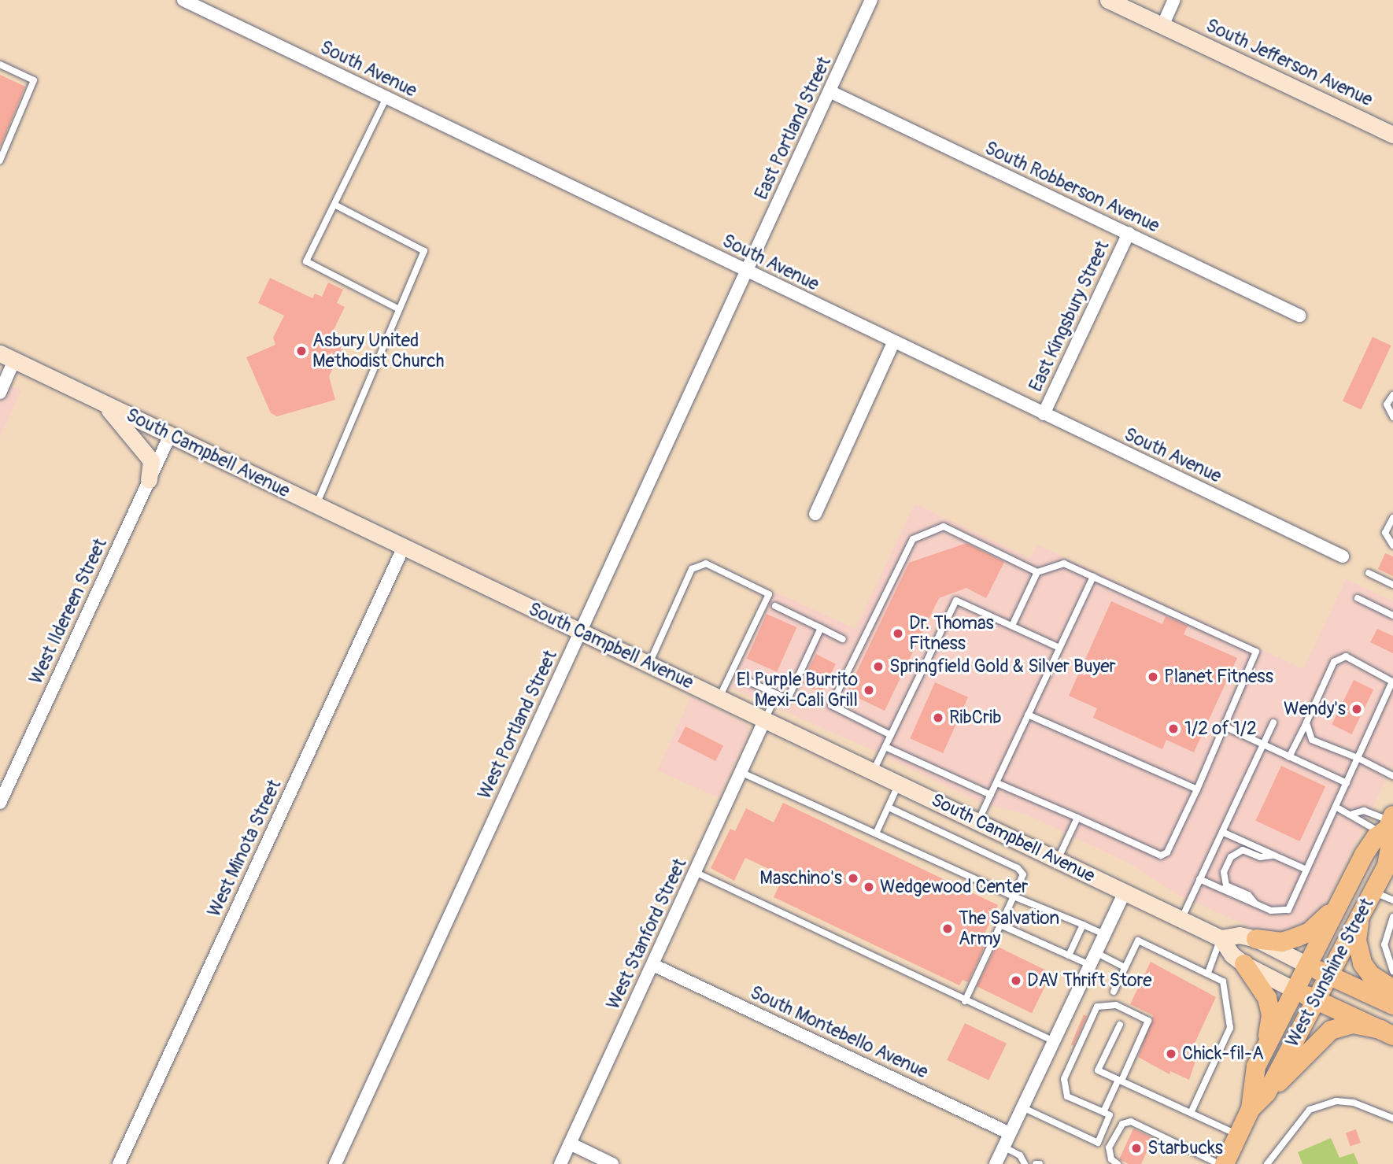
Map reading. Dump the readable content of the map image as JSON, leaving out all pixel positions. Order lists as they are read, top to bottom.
{
  "streets": {
    "main road": ["South Jefferson Avenue", "South Campbell Avenue", "West Sunshine Street"],
    "street": [
      "South Avenue",
      "East Portland Street",
      "South Robberson Avenue",
      "East Kingsbury Street",
      "West Ildereen Street",
      "West Portland Street",
      "West Minota Street",
      "West Stanford Street",
      "South Montebello Avenue"
    ]
  },
  "crossings": [
    ["South Avenue", "East Portland Street"],
    ["South Avenue", "East Kingsbury Street"],
    ["South Avenue", "West Portland Street"],
    ["East Portland Street", "South Robberson Avenue"],
    ["East Portland Street", "West Portland Street"],
    ["South Robberson Avenue", "East Kingsbury Street"],
    ["South Campbell Avenue", "West Ildereen Street"],
    ["South Campbell Avenue", "West Portland Street"],
    ["South Campbell Avenue", "West Minota Street"],
    ["South Campbell Avenue", "West Stanford Street"],
    ["South Campbell Avenue", "West Sunshine Street"],
    ["West Stanford Street", "South Montebello Avenue"]
  ],
  "places": [
    "Asbury United Methodist Church",
    "Dr. Thomas Fitness",
    "Springfield Gold & Silver Buyer",
    "Planet Fitness",
    "El Purple Burrito Mexi-Cali Grill",
    "Wendy's",
    "RibCrib",
    "1/2 of 1/2",
    "Maschino's",
    "Wedgewood Center",
    "The Salvation Army",
    "DAV Thrift Store",
    "Chick-fil-A",
    "Starbucks"
  ]
}
